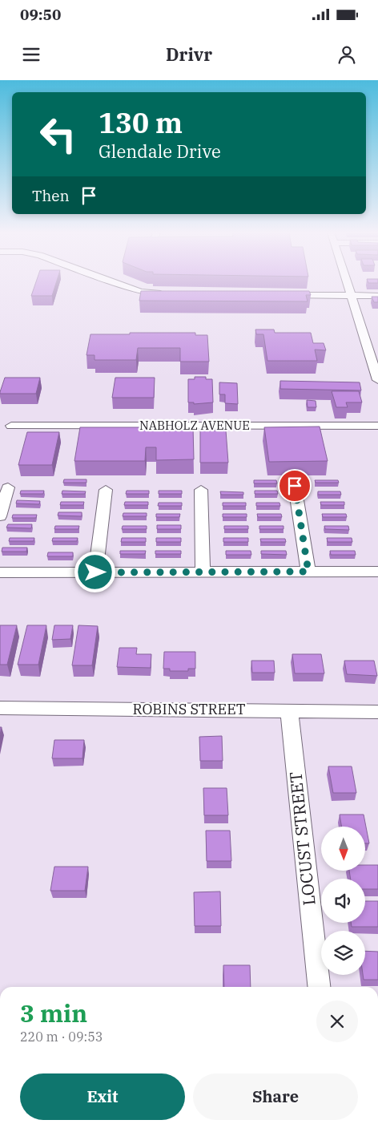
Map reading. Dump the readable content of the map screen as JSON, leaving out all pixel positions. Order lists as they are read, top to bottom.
{
  "streets": {
    "street": ["NABHOLZ AVENUE", "ROBINS STREET", "LOCUST STREET"]
  },
  "crossings": [
    ["ROBINS STREET", "LOCUST STREET"]
  ],
  "north": "bottom",
  "page": {
    "status": "09:50",
    "header": "Drivr",
    "turn": ["130 m", "Glendale Drive"],
    "then": "Then",
    "heading": ["3 min", "220 m · 09:53"],
    "buttons": ["Exit", "Share"]
  }
}
